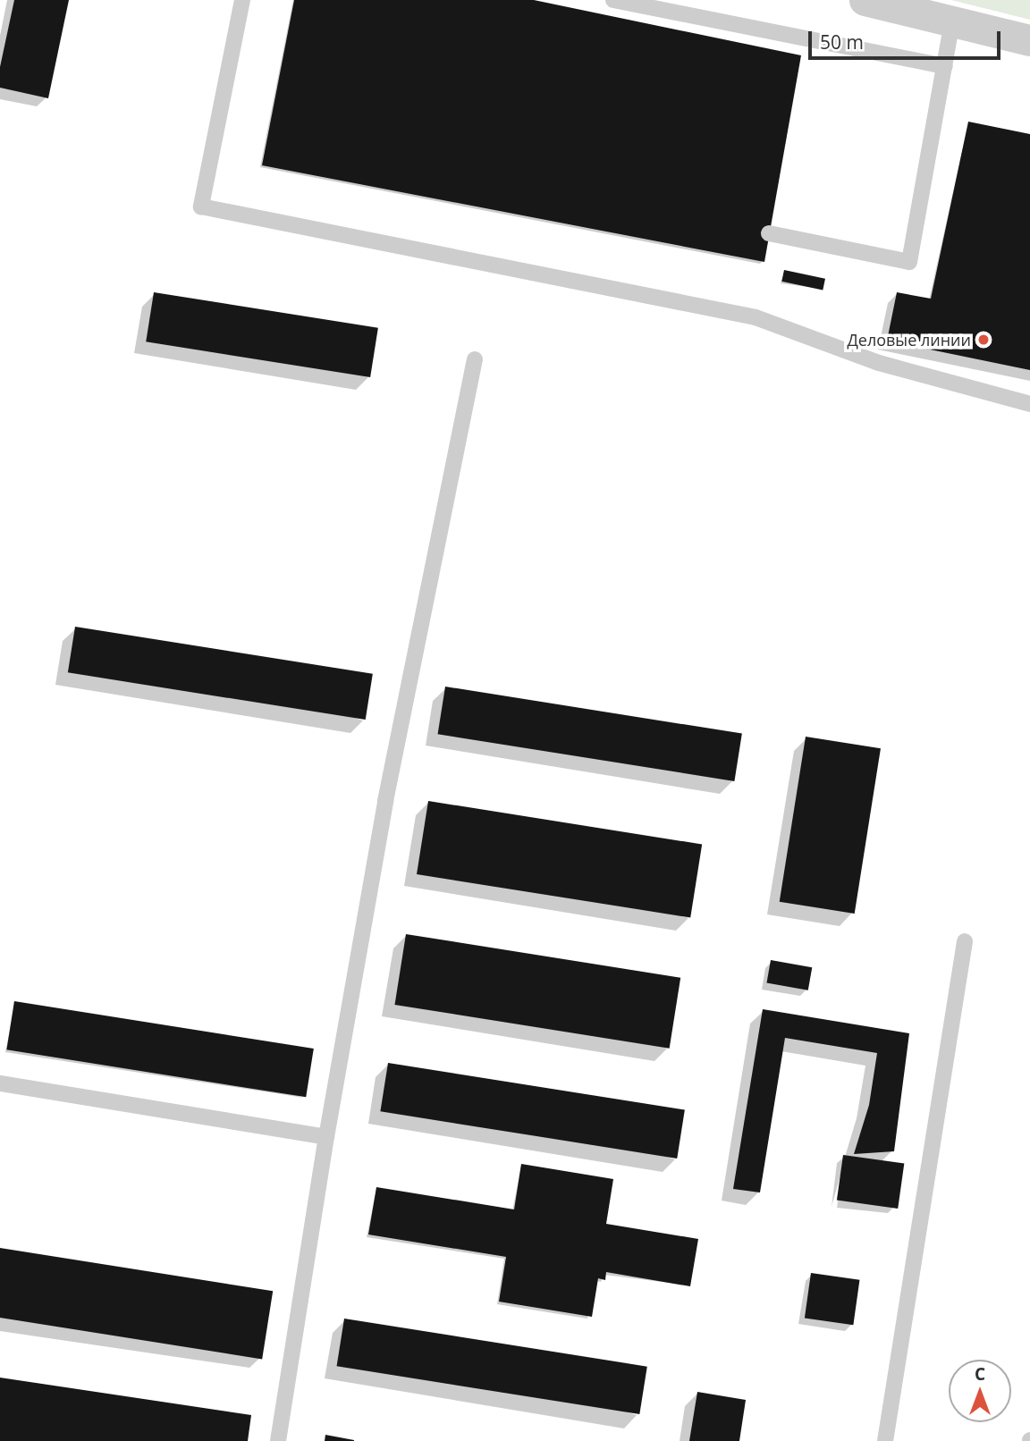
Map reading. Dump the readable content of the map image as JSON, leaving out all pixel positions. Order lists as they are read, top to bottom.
{
  "places": ["Деловые линии"],
  "scale_bar": "50 m",
  "north": "top"
}
